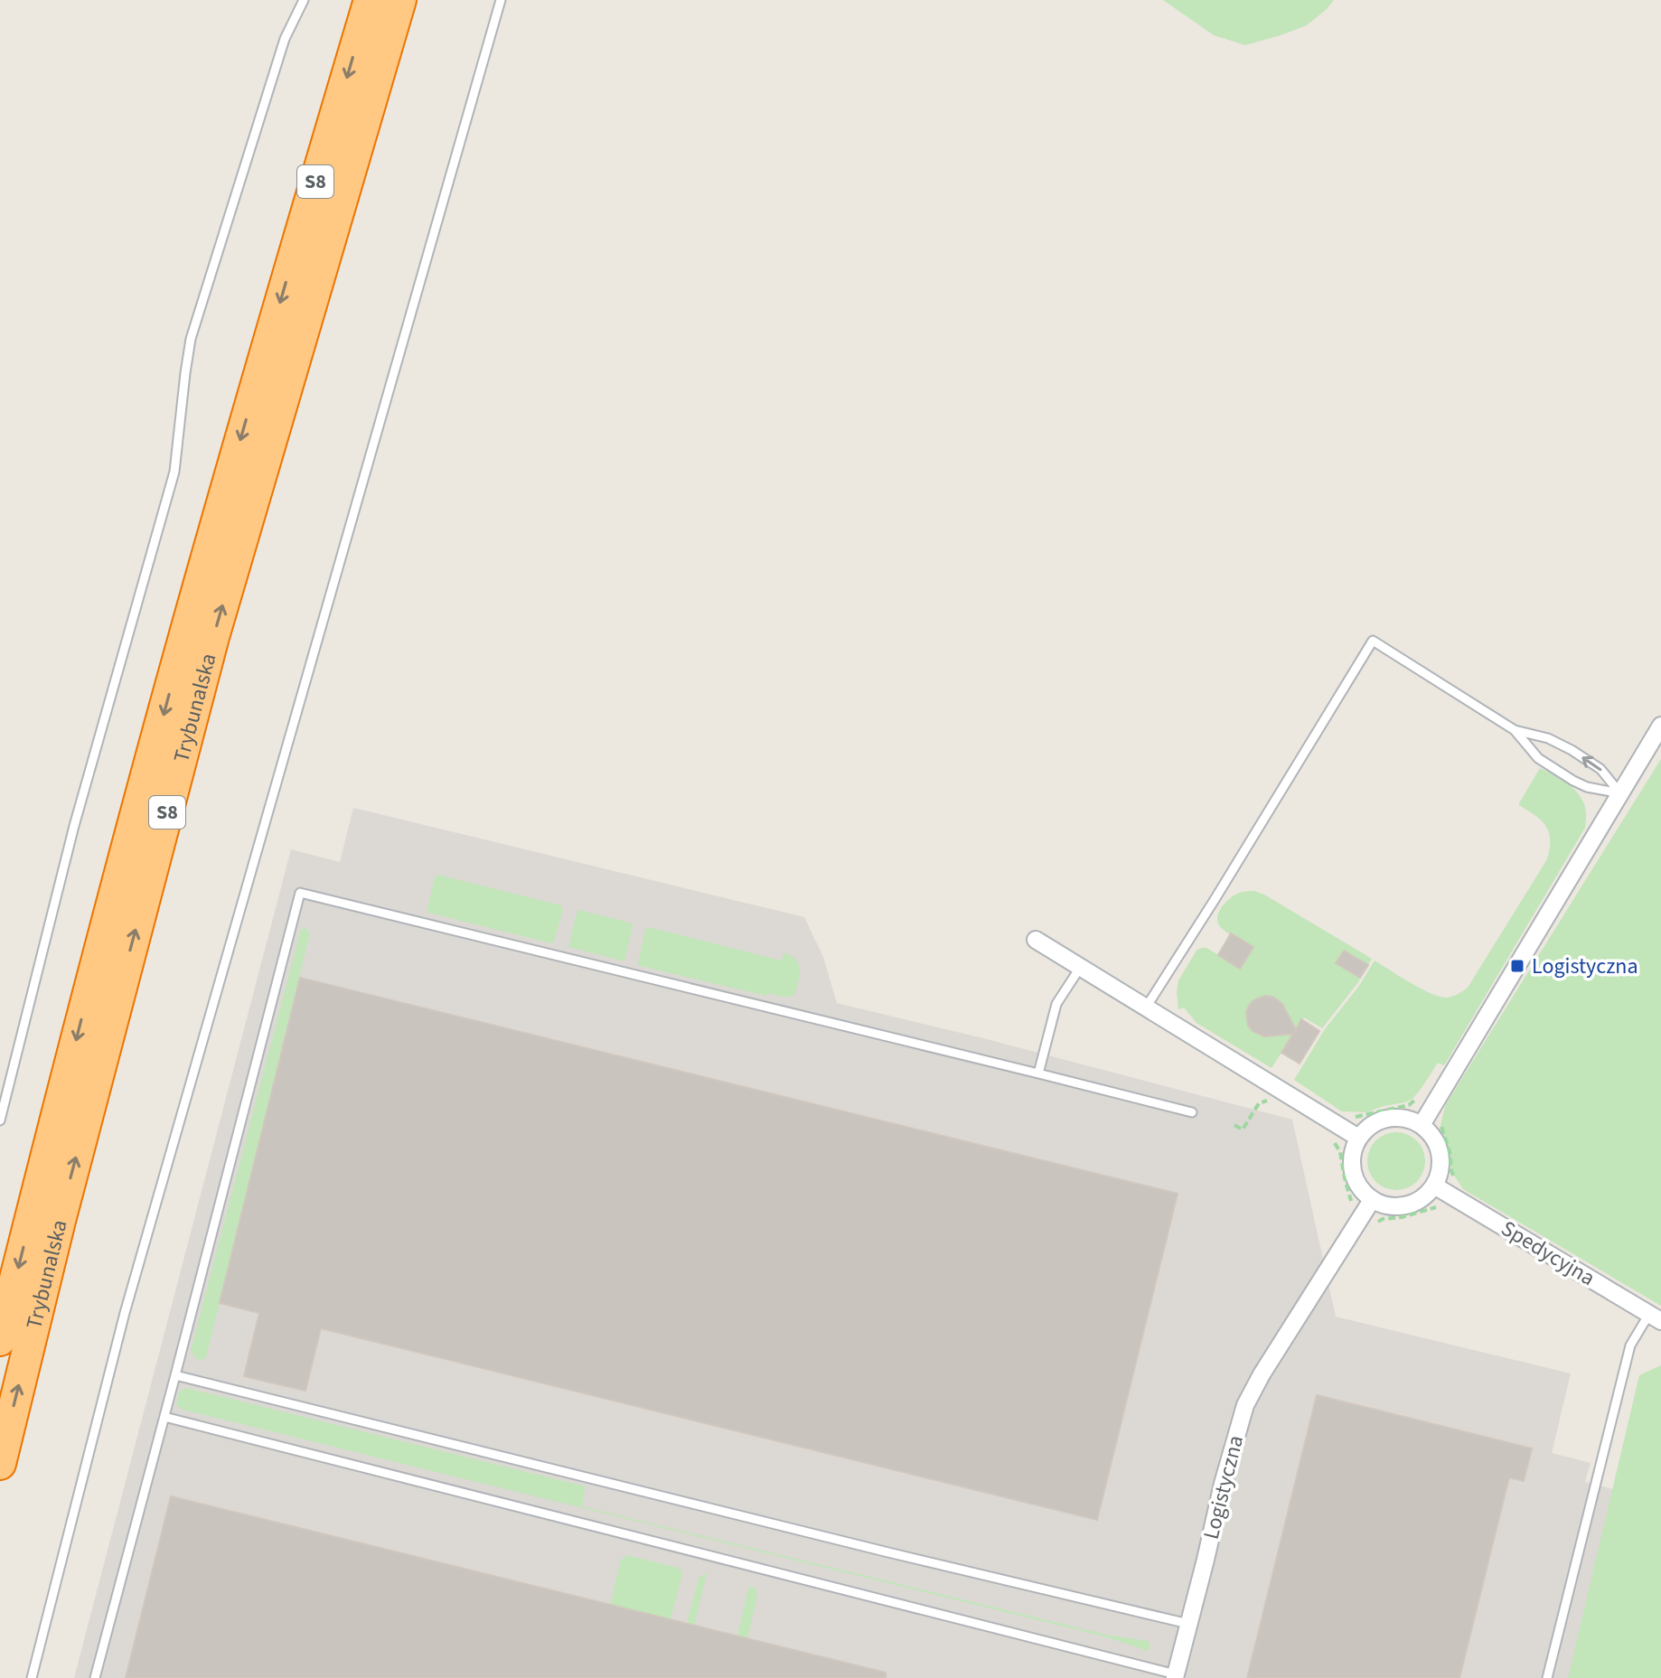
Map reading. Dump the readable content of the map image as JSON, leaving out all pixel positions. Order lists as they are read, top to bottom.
{
  "streets": {
    "highway": ["S8", "Trybunalska"],
    "street": ["Spedycyjna", "Logistyczna"]
  },
  "crossings": [
    ["Spedycyjna", "Logistyczna"]
  ],
  "places": {
    "transit": ["Logistyczna"]
  }
}
